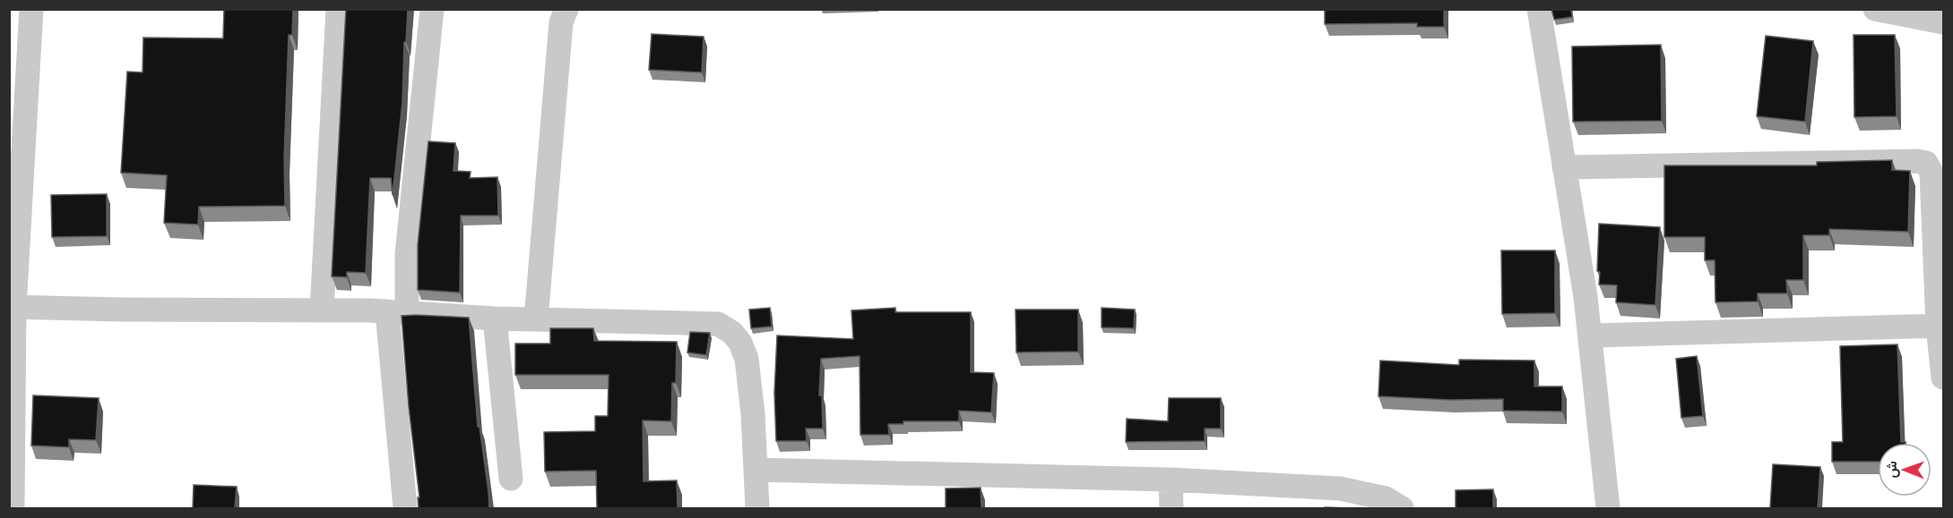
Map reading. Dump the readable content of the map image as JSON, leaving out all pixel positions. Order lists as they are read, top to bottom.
{
  "north": "left"
}
